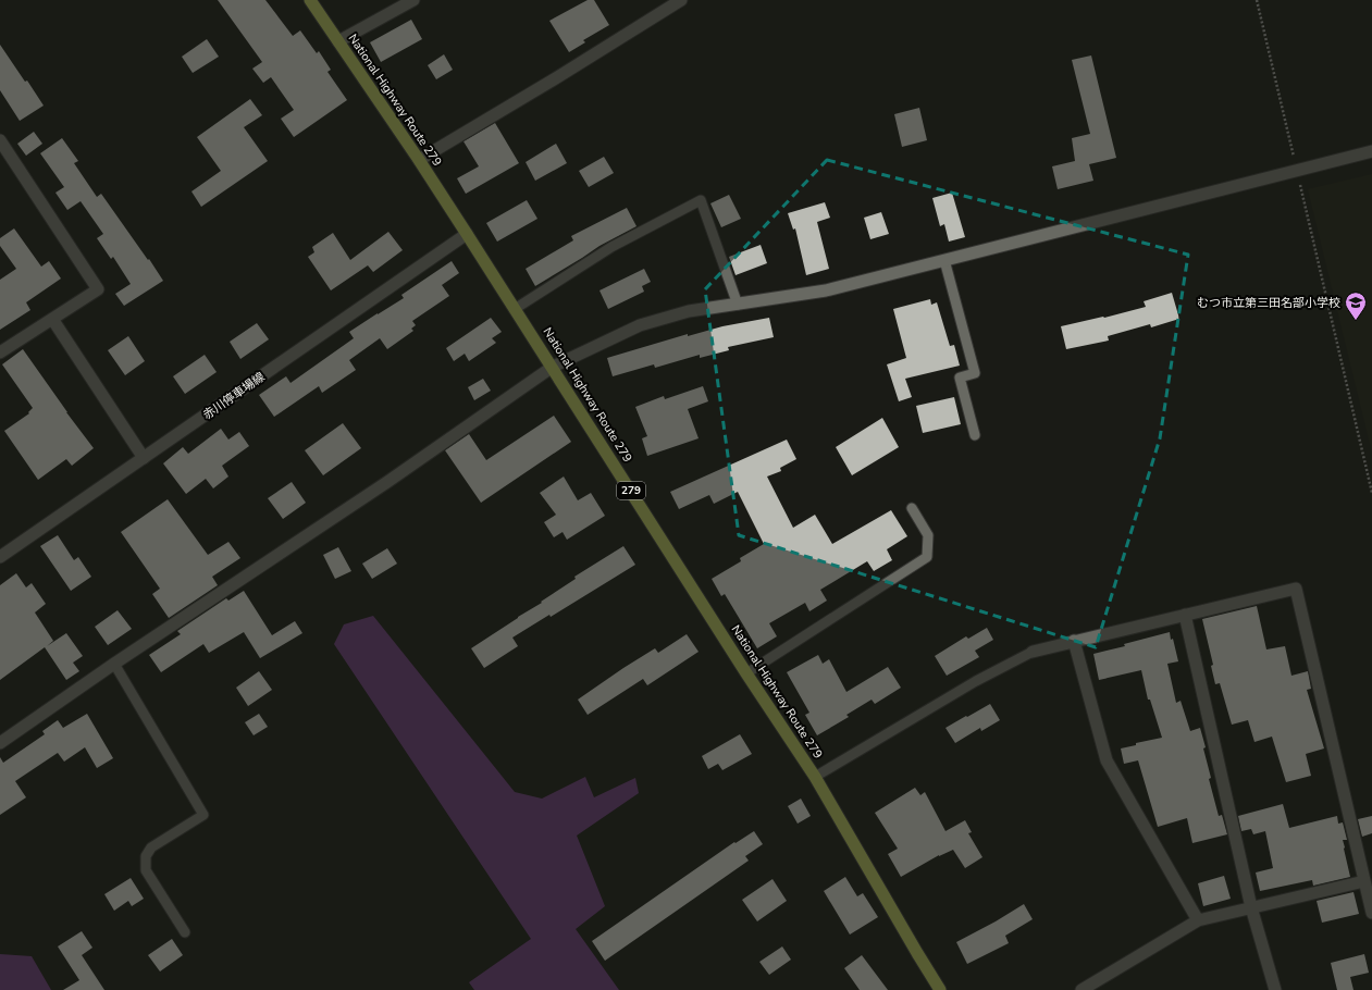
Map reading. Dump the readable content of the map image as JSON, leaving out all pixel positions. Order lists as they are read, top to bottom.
{
  "streets": {
    "highway": ["National Highway Route 279", "279"],
    "street": ["赤川停車場線"]
  },
  "crossings": [
    ["National Highway Route 279", "赤川停車場線"]
  ],
  "places": {
    "school or university": ["むつ市立第三田名部小学校"]
  }
}
